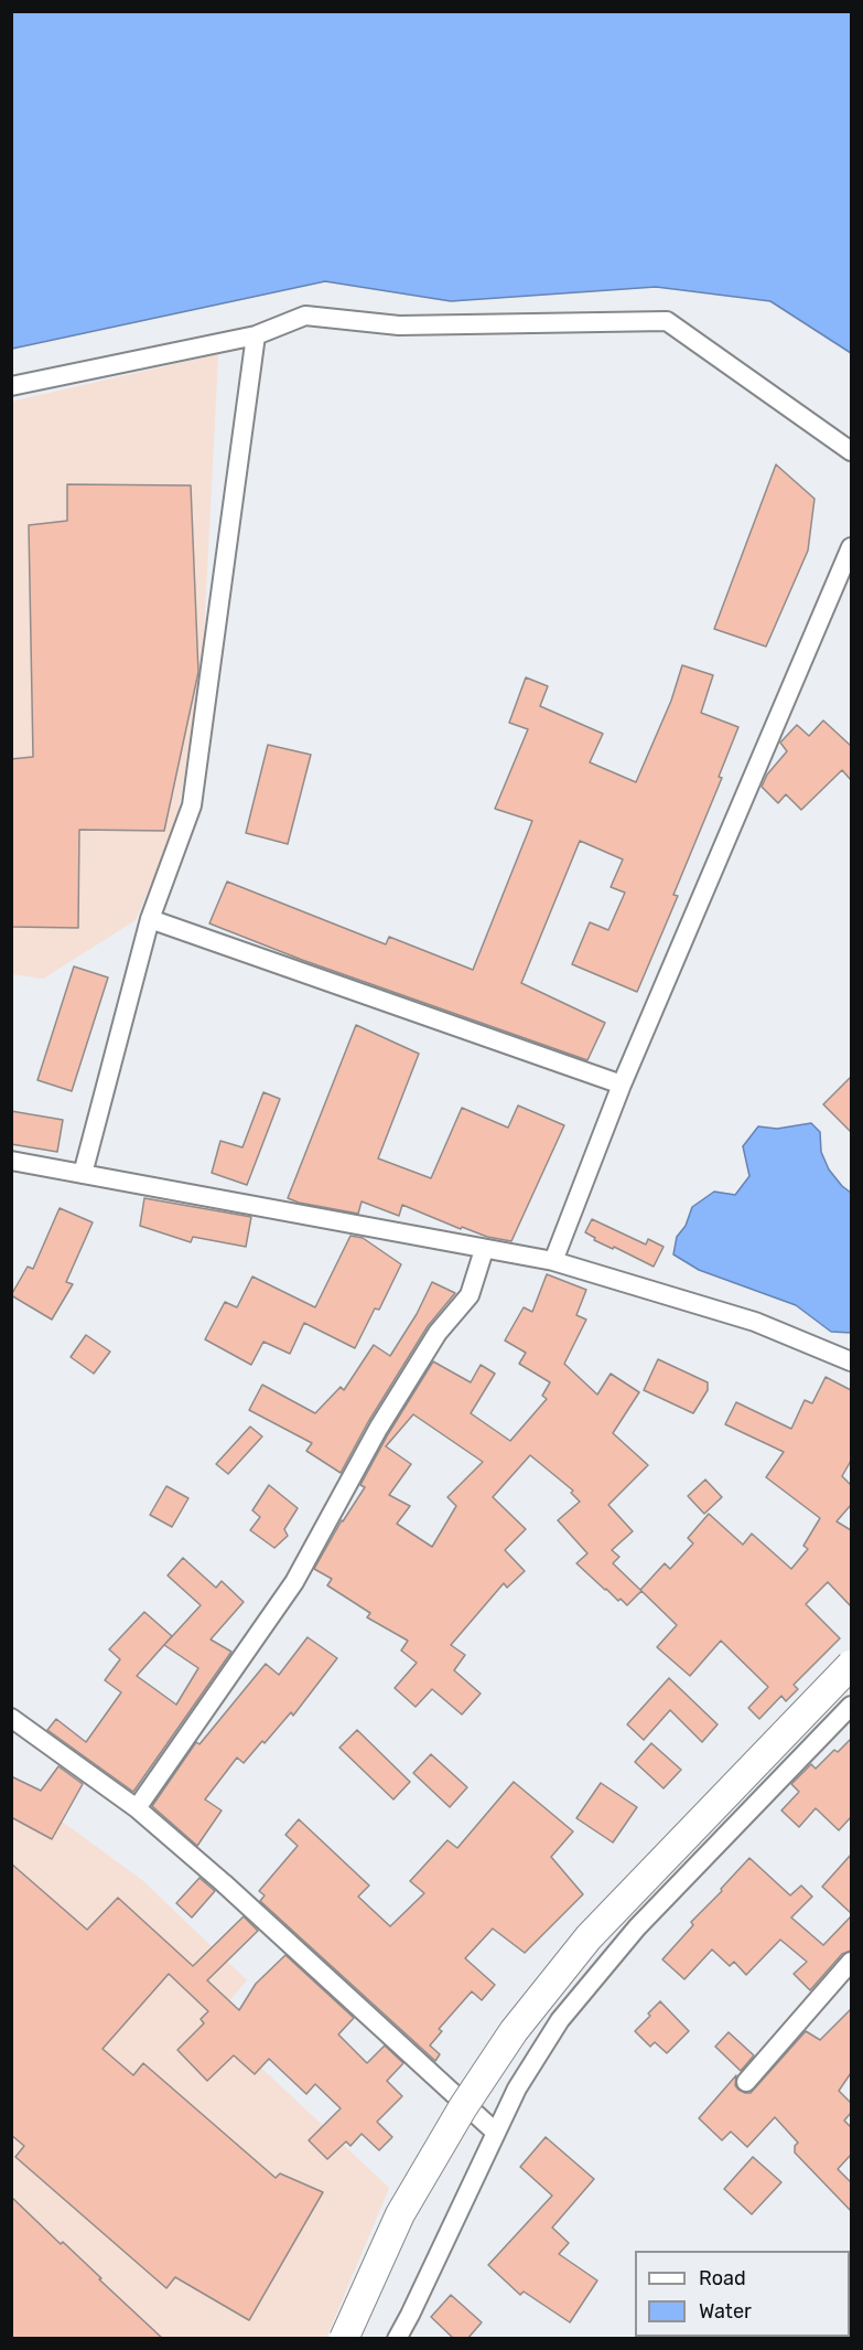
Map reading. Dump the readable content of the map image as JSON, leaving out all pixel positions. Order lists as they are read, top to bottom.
{
  "legend": ["Road", "Water"]
}
